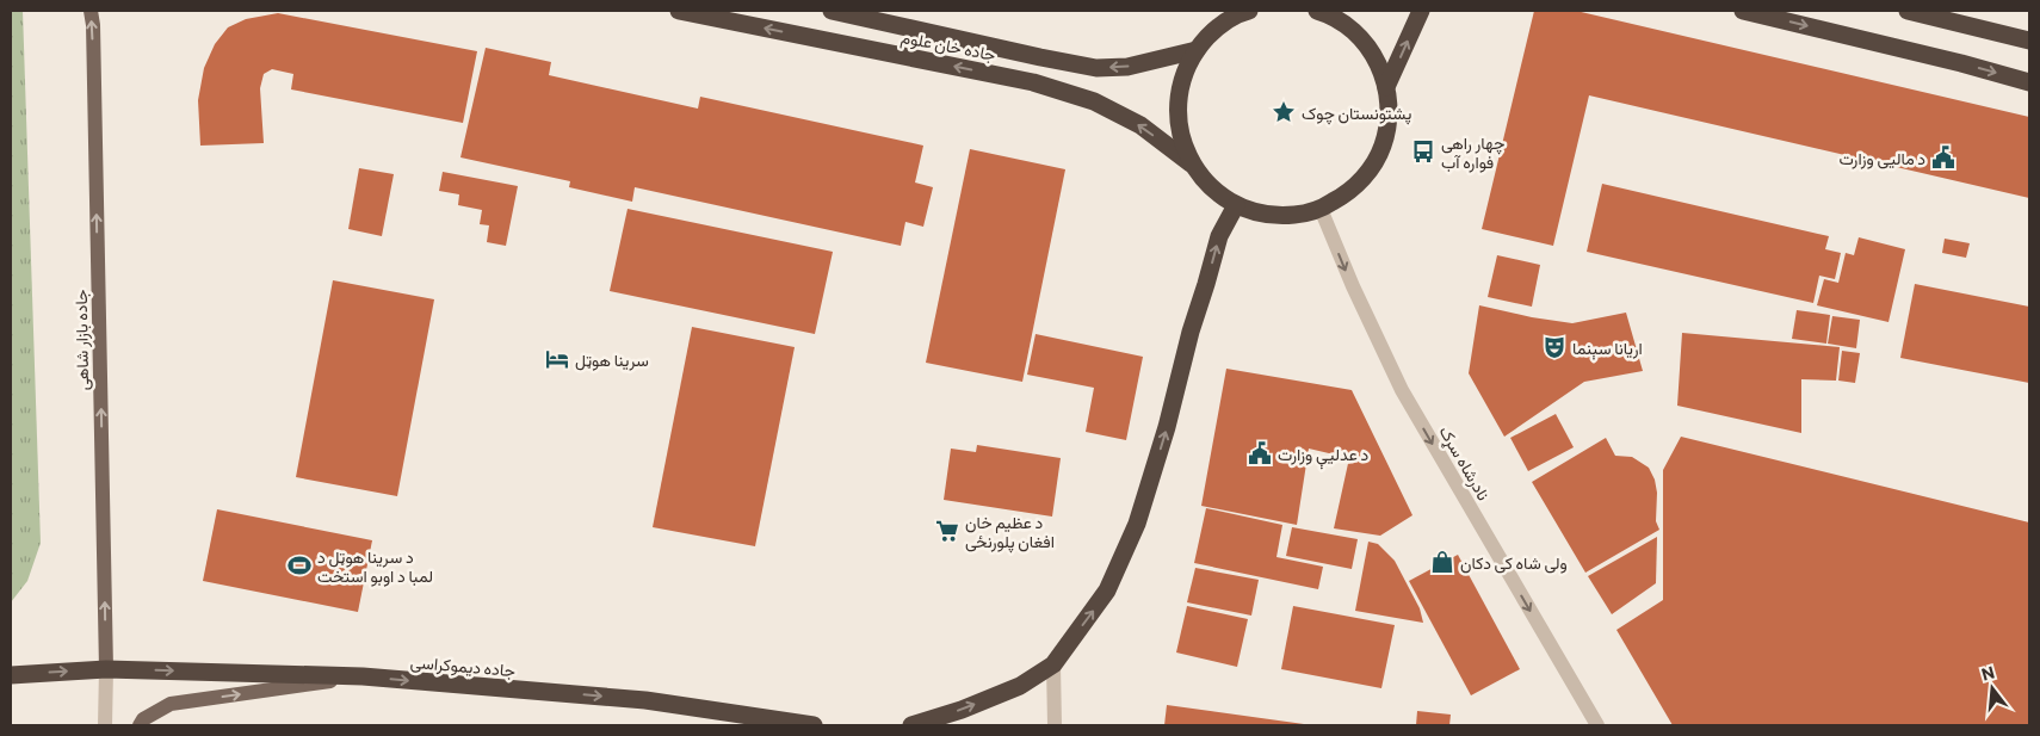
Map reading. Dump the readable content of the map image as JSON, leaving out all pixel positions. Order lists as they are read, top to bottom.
{
  "streets": {
    "highway": ["جادہ خان علوم", "جاده دیموکراسی"],
    "main road": ["جاده بازار شاهی"],
    "street": ["نادرشاه سړک"]
  },
  "crossings": [
    ["جاده بازار شاهی", "جاده دیموکراسی"]
  ],
  "one_way": [
    "جادہ خان علوم",
    "جاده بازار شاهی",
    "نادرشاه سړک",
    "جاده دیموکراسی"
  ],
  "places": {
    "place": ["پشتونستان چوک"],
    "bus stop": ["چهار راهی فواره آب"],
    "public building": ["د مالیی وزارت", "د عدلیې وزارت"],
    "theatre": ["اريانا سېنما"],
    "hotel": ["سرینا هوټل"],
    "supermarket": ["د عظیم خان افغان پلورنځی"],
    "shop": ["ولی شاہ کی دکان"],
    "sports": ["د سرینا هوټل د لمبا د اوبو استخت"]
  },
  "north": "top"
}
